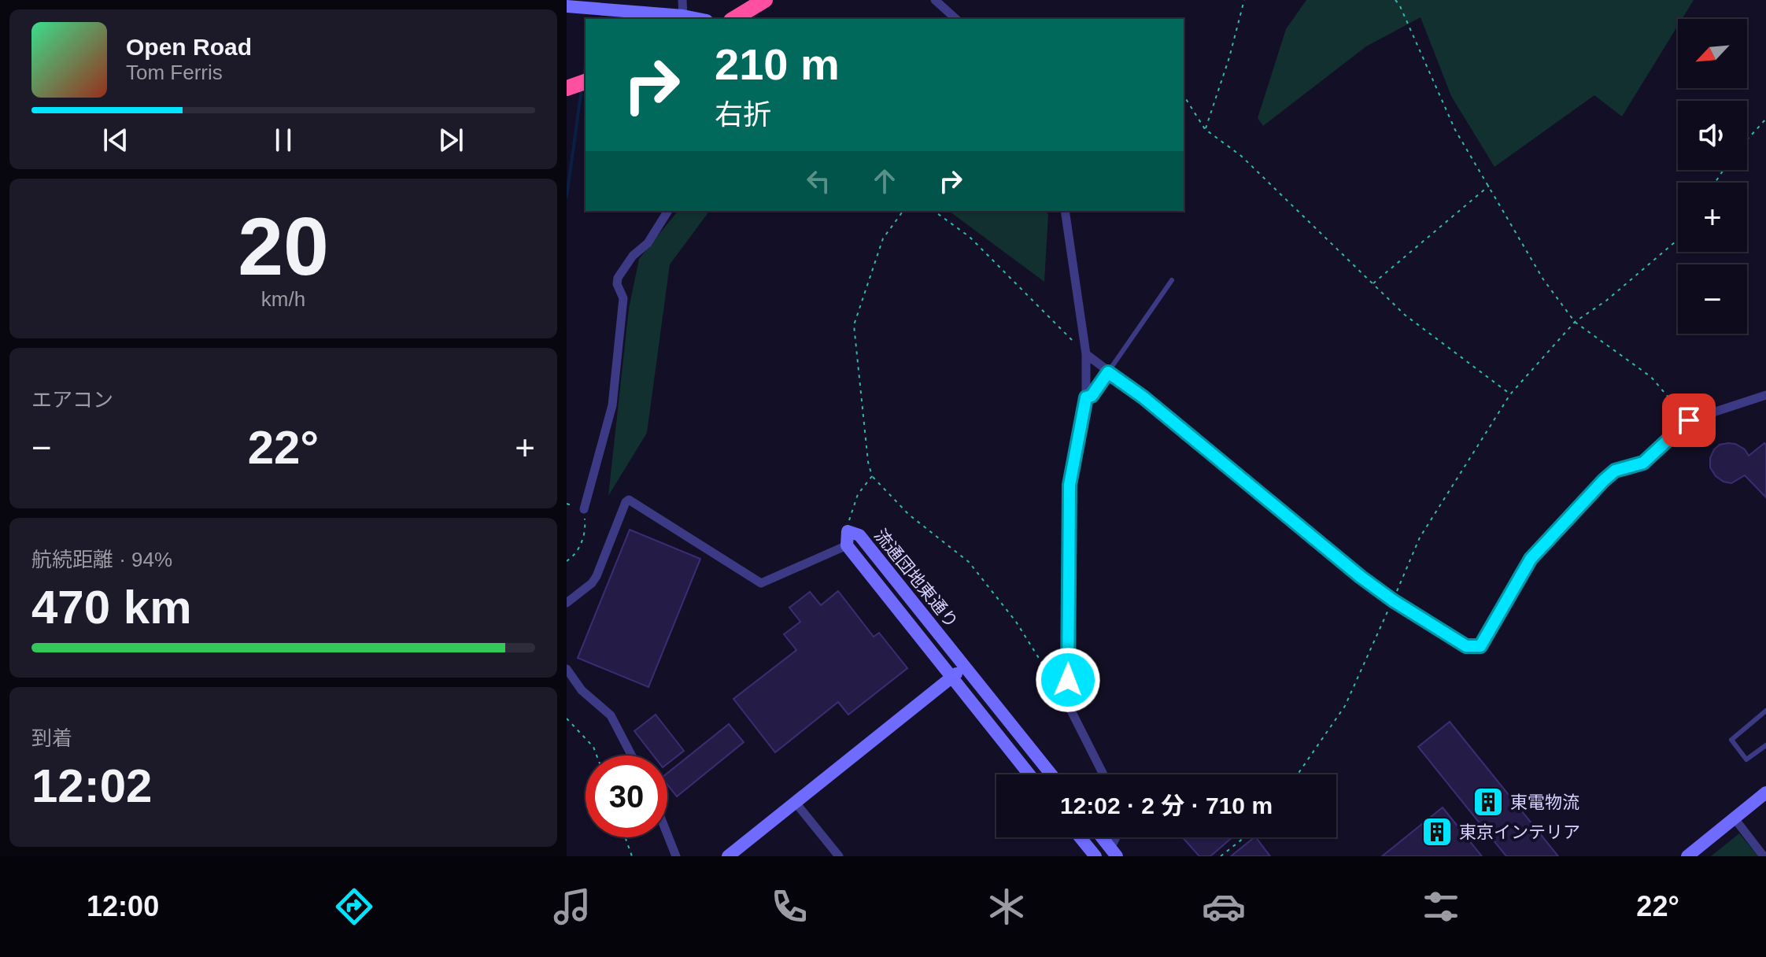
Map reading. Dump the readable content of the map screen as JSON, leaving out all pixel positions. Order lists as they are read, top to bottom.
{
  "streets": {
    "street": ["流通団地東通り"]
  },
  "places": {
    "building": ["東電物流", "東京インテリア"]
  },
  "north": "bottom left",
  "page": {
    "map_buttons": ["+", "−"],
    "turn": ["210 m", "右折"],
    "song": ["Open Road", "Tom Ferris"],
    "tile": [
      ["20", "km/h"],
      "エアコン",
      ["航続距離 · 94%", "470 km"],
      ["到着", "12:02"]
    ],
    "heat": ["−", "22°", "+"],
    "limit": "30",
    "trip": "12:02 · 2 分 · 710 m",
    "tabs": ["12:00", "22°"]
  }
}
